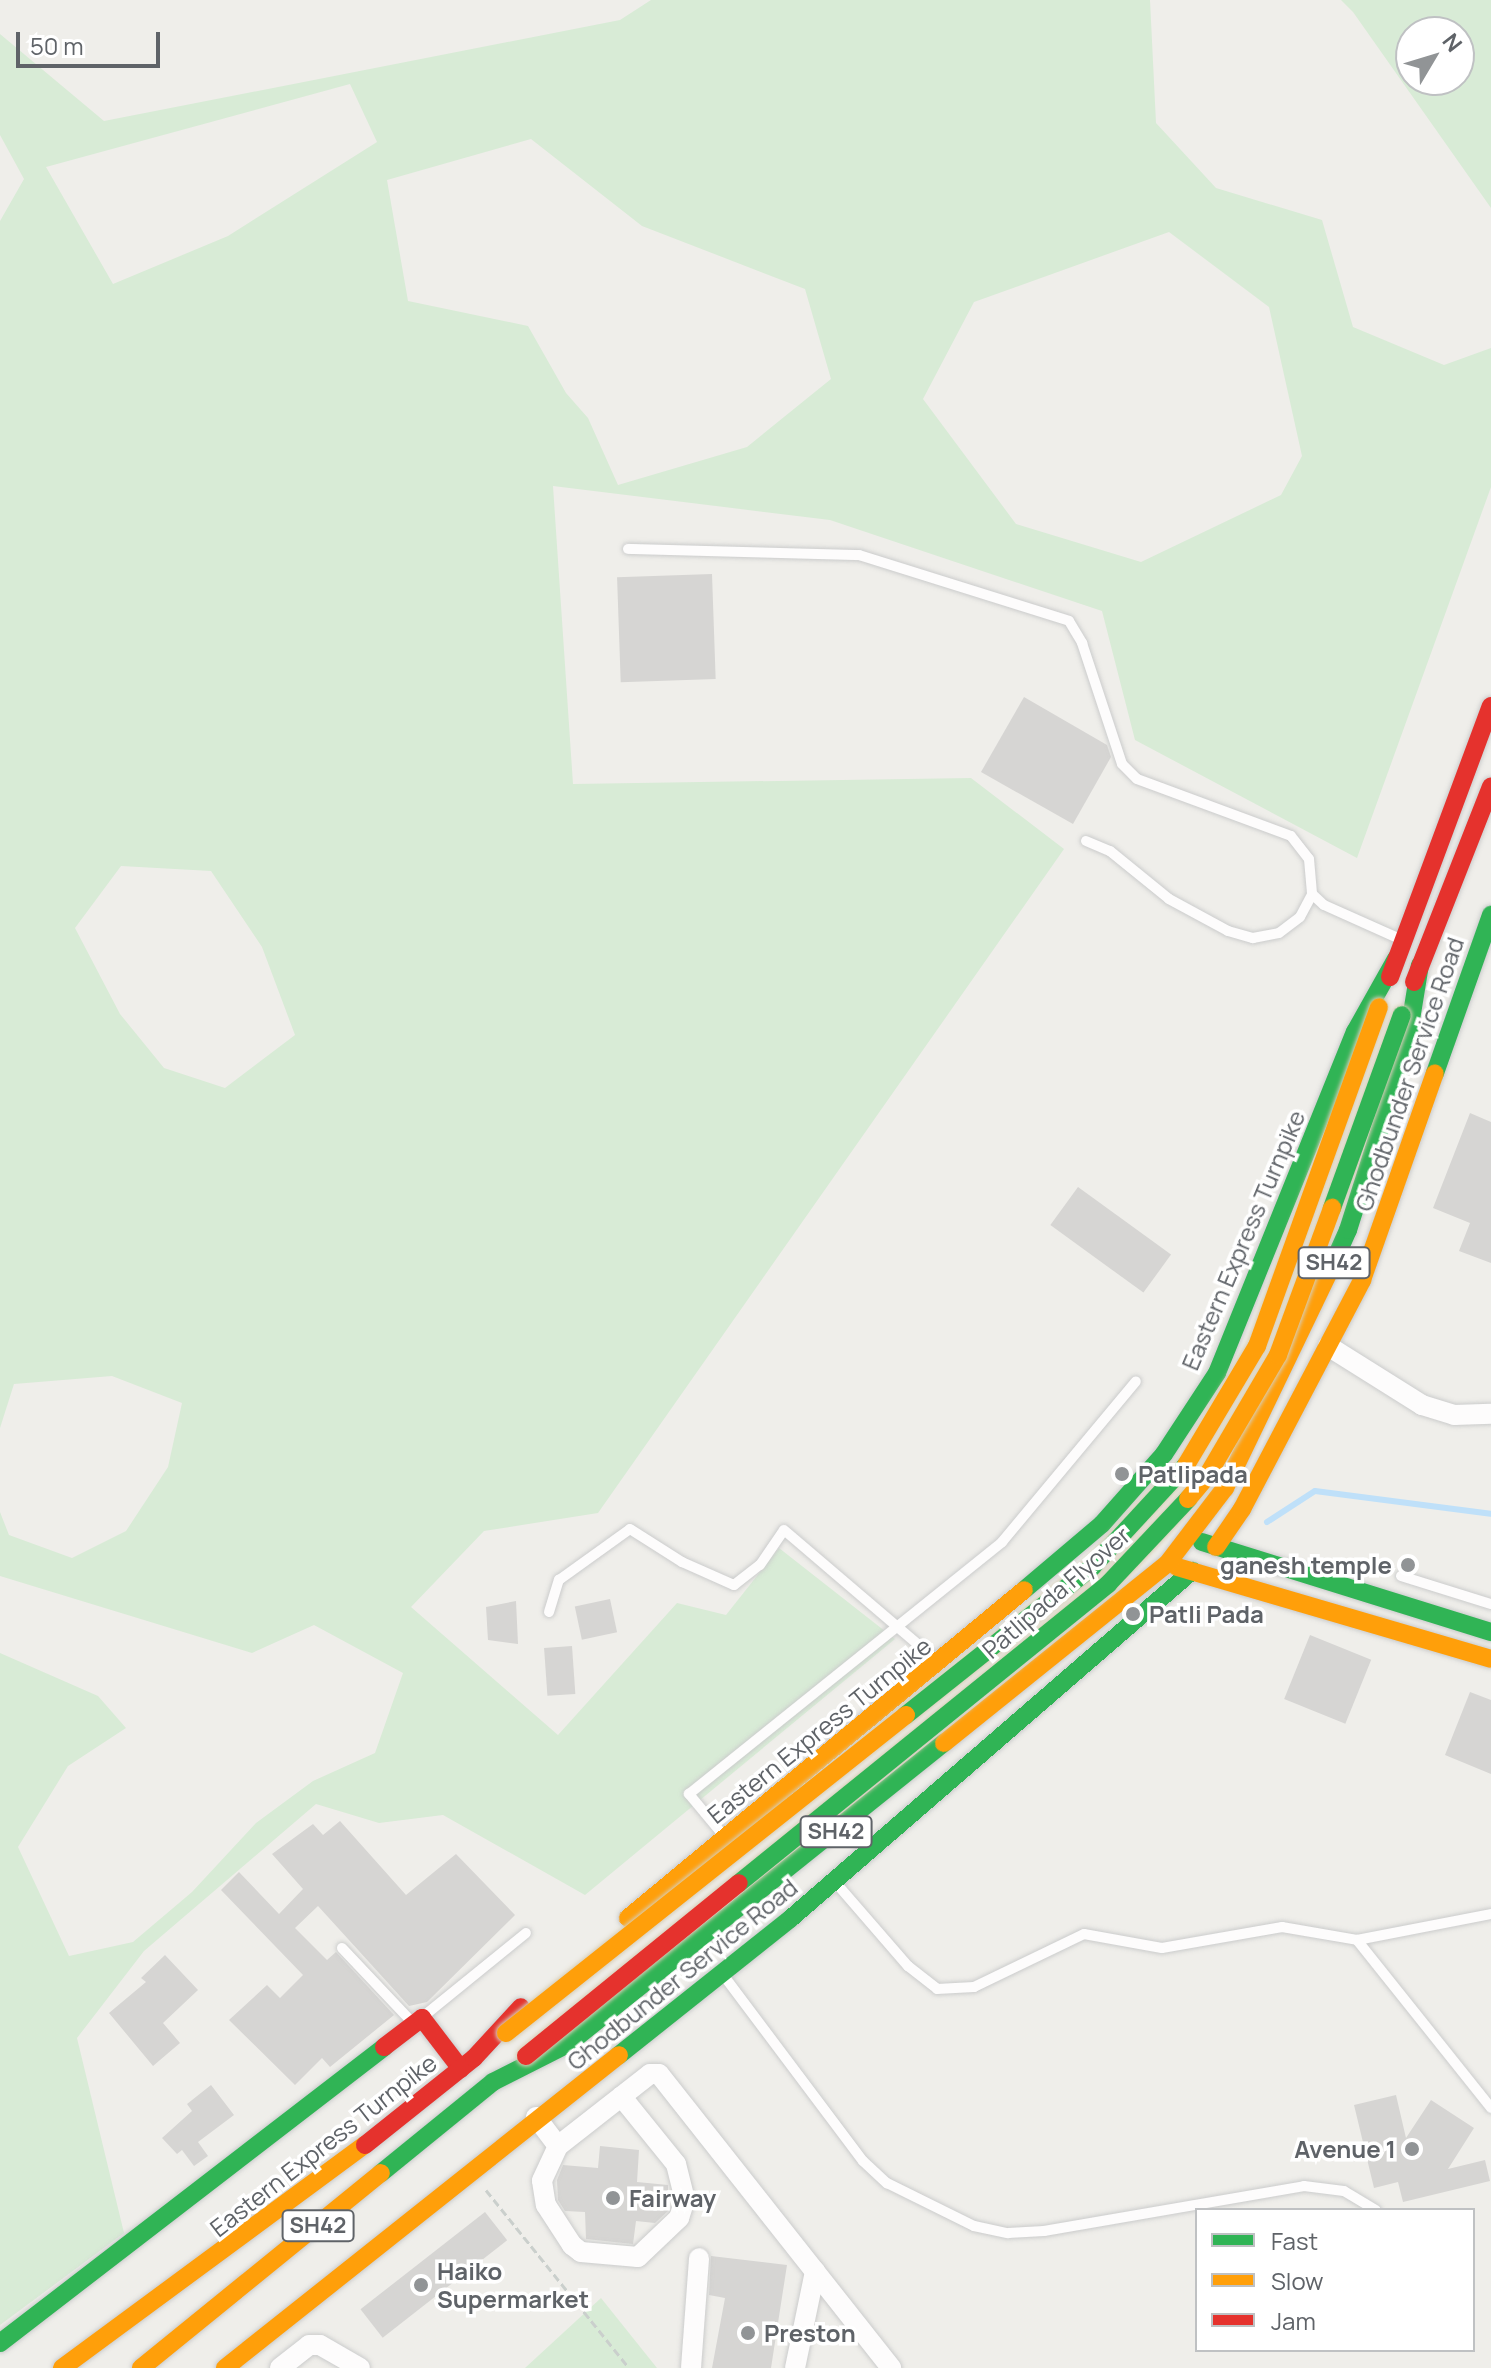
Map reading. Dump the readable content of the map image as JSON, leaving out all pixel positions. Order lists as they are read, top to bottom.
{
  "streets": {
    "main road": [
      "Ghodbunder Service Road",
      "Eastern Express Turnpike",
      "SH42",
      "Patlipada Flyover"
    ]
  },
  "crossings": [
    ["Eastern Express Turnpike", "SH42"],
    ["Eastern Express Turnpike", "Patlipada Flyover"],
    ["SH42", "Patlipada Flyover"]
  ],
  "places": [
    "Patlipada",
    "ganesh temple",
    "Patli Pada",
    "Avenue 1",
    "Fairway",
    "Haiko Supermarket",
    "Preston"
  ],
  "legend": ["Fast", "Slow", "Jam"],
  "scale_bar": "50 m",
  "north": "top right"
}
